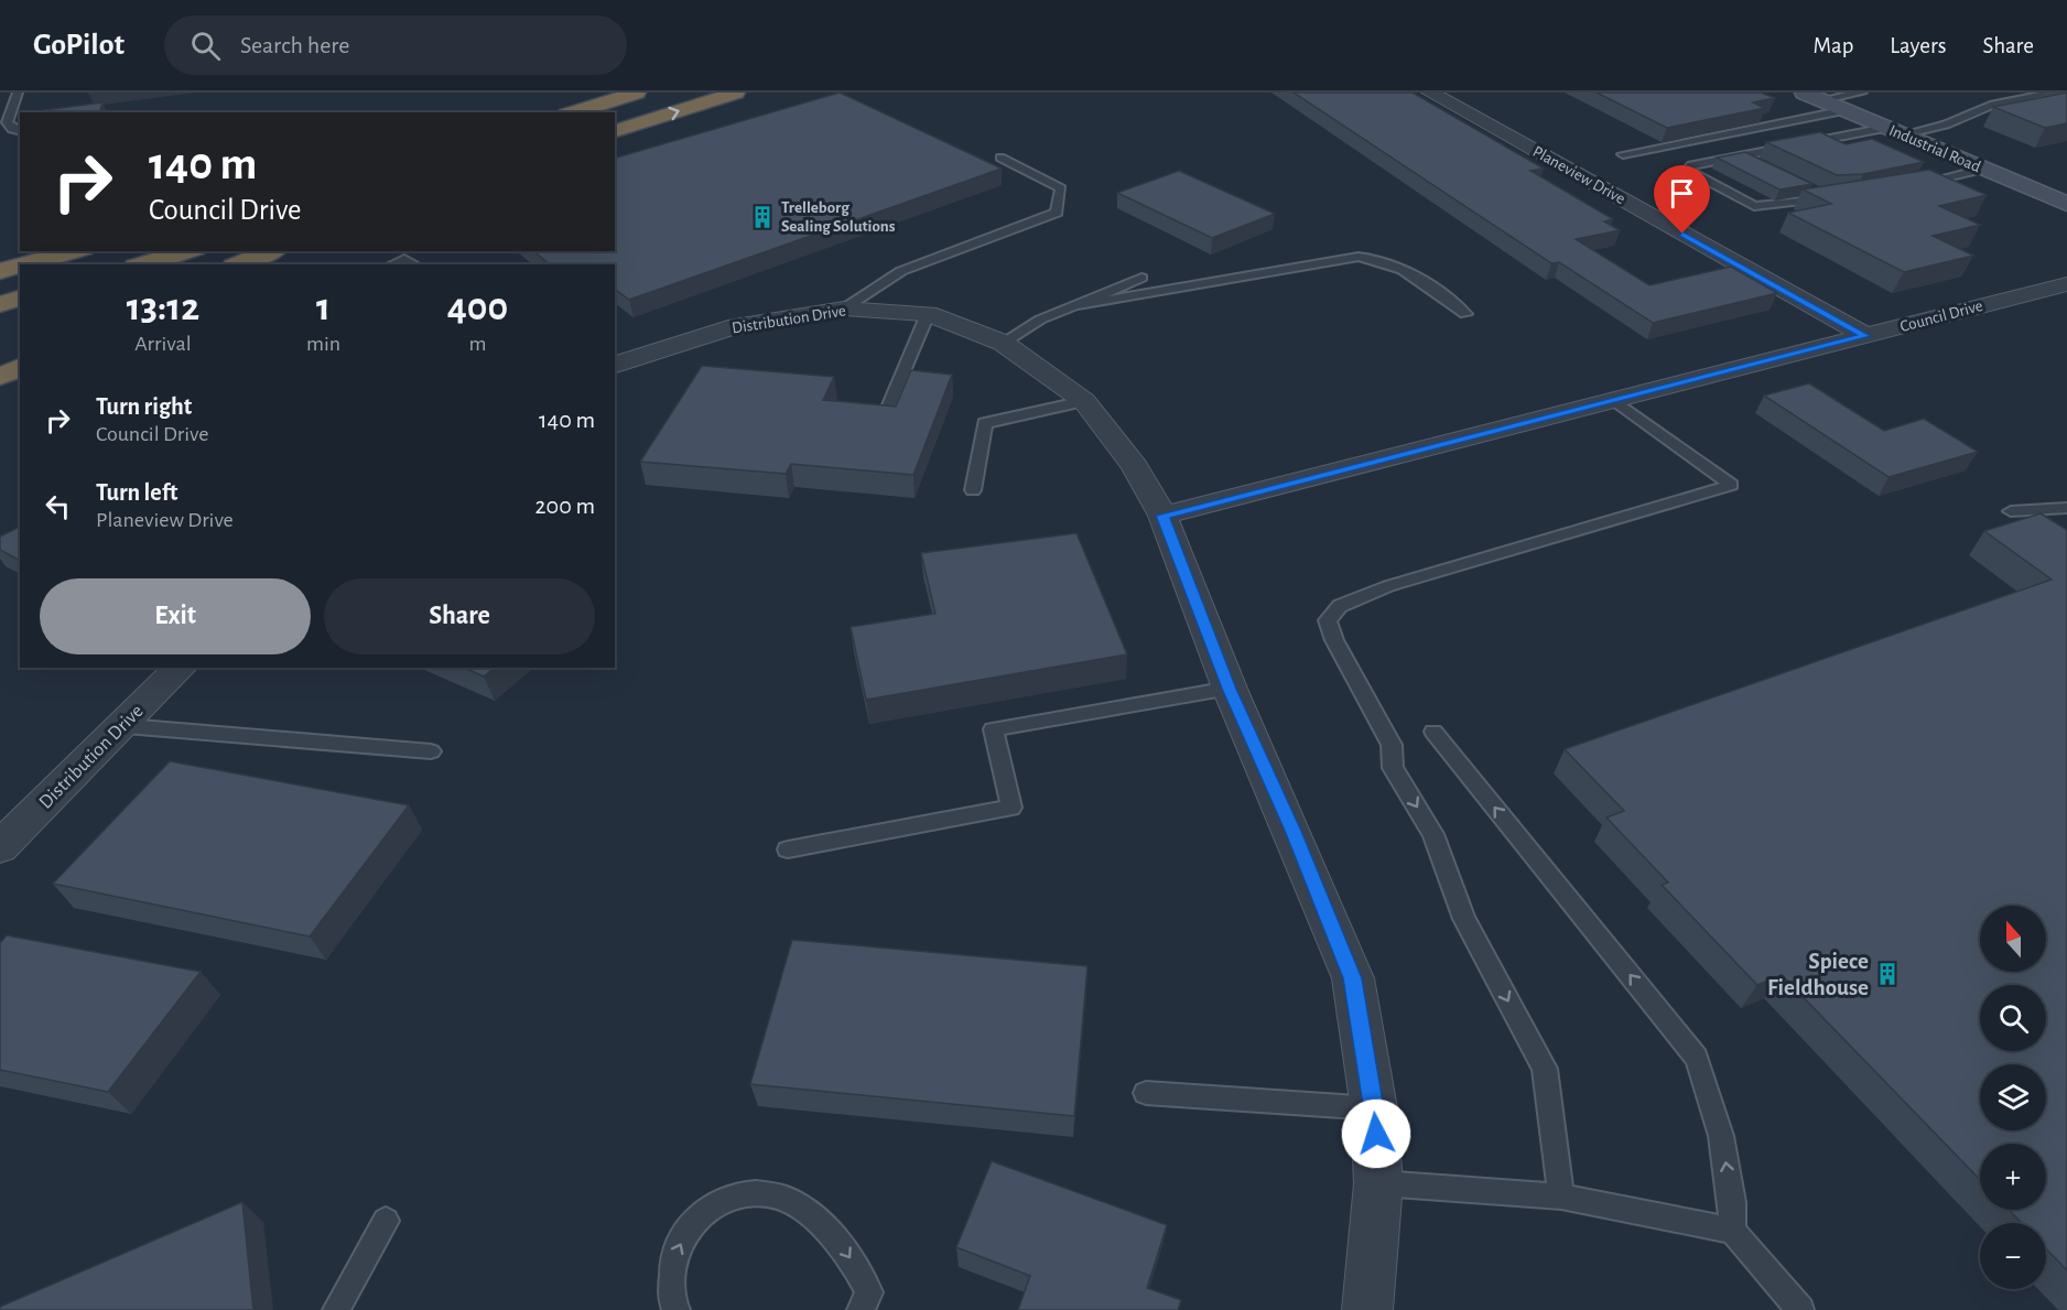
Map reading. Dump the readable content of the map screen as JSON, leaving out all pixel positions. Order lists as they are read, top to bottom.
{
  "streets": {
    "street": [
      "Industrial Road",
      "Planeview Drive",
      "Council Drive",
      "Distribution Drive"
    ]
  },
  "crossings": [
    ["Planeview Drive", "Council Drive"],
    ["Council Drive", "Distribution Drive"]
  ],
  "places": {
    "building": ["Trelleborg Sealing Solutions", "Spiece Fieldhouse"]
  },
  "north": "top",
  "page": {
    "header": "GoPilot",
    "search": "Search here",
    "nav": ["Map", "Layers", "Share"],
    "turn": ["140 m", "Council Drive"],
    "eta": [
      "13:12",
      "Arrival",
      "1",
      "min",
      "400",
      "m"
    ],
    "list": [
      {
        "name": "Turn right",
        "note": "Council Drive",
        "value": "140 m"
      },
      {
        "name": "Turn left",
        "note": "Planeview Drive",
        "value": "200 m"
      }
    ],
    "buttons": ["Exit", "Share"],
    "map_buttons": ["+", "−"]
  }
}
